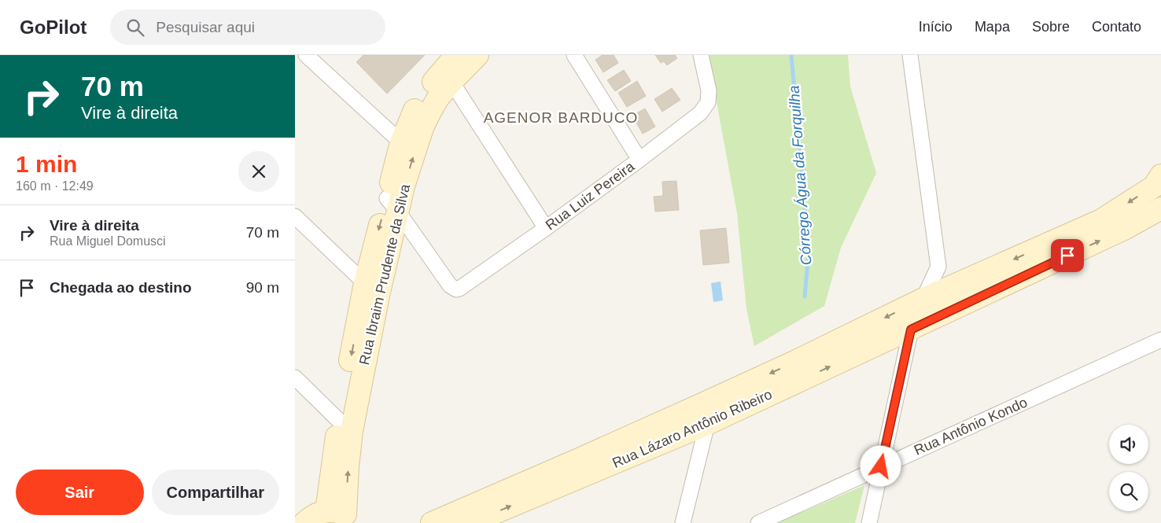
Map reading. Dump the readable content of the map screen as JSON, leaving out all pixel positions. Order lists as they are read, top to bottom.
{
  "streets": {
    "street": [
      "Rua Luiz Pereira",
      "Rua Ibraim Prudente da Silva",
      "Rua Antônio Kondo",
      "Rua Lázaro Antônio Ribeiro"
    ]
  },
  "crossings": [
    ["Rua Luiz Pereira", "Rua Ibraim Prudente da Silva"]
  ],
  "districts": ["AGENOR BARDUCO"],
  "water": ["Córrego Água da Forquilha"],
  "page": {
    "header": "GoPilot",
    "search": "Pesquisar aqui",
    "nav": [
      "Início",
      "Mapa",
      "Sobre",
      "Contato"
    ],
    "turn": ["70 m", "Vire à direita"],
    "heading": ["1 min", "160 m · 12:49"],
    "list": [
      {
        "name": "Vire à direita",
        "note": "Rua Miguel Domusci",
        "value": "70 m"
      },
      {
        "name": "Chegada ao destino",
        "value": "90 m"
      }
    ],
    "buttons": ["Sair", "Compartilhar"]
  }
}
